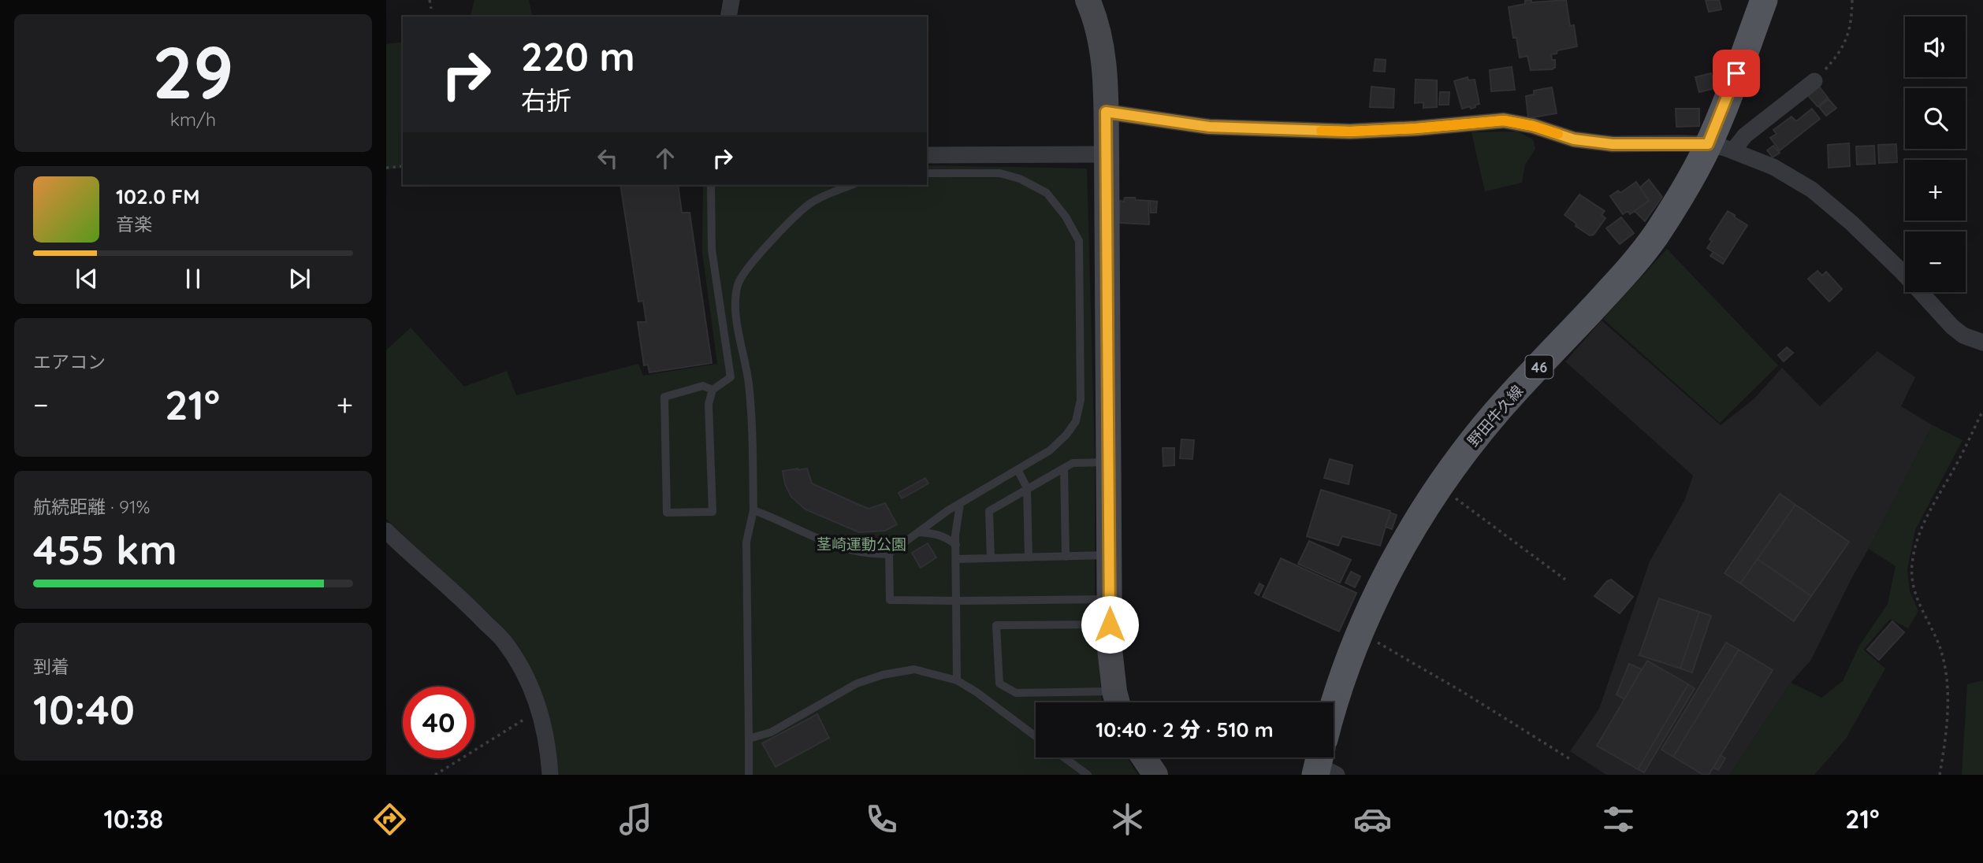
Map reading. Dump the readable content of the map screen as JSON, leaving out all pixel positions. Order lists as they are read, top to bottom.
{
  "streets": {
    "main road": ["46", "野田牛久線"]
  },
  "parks": ["茎崎運動公園"],
  "page": {
    "tile": [
      ["29", "km/h"],
      "エアコン",
      ["航続距離 · 91%", "455 km"],
      ["到着", "10:40"]
    ],
    "map_buttons": ["+", "−"],
    "turn": ["220 m", "右折"],
    "song": ["102.0 FM", "音楽"],
    "heat": ["−", "21°", "+"],
    "limit": "40",
    "trip": "10:40 · 2 分 · 510 m",
    "tabs": ["10:38", "21°"]
  }
}
